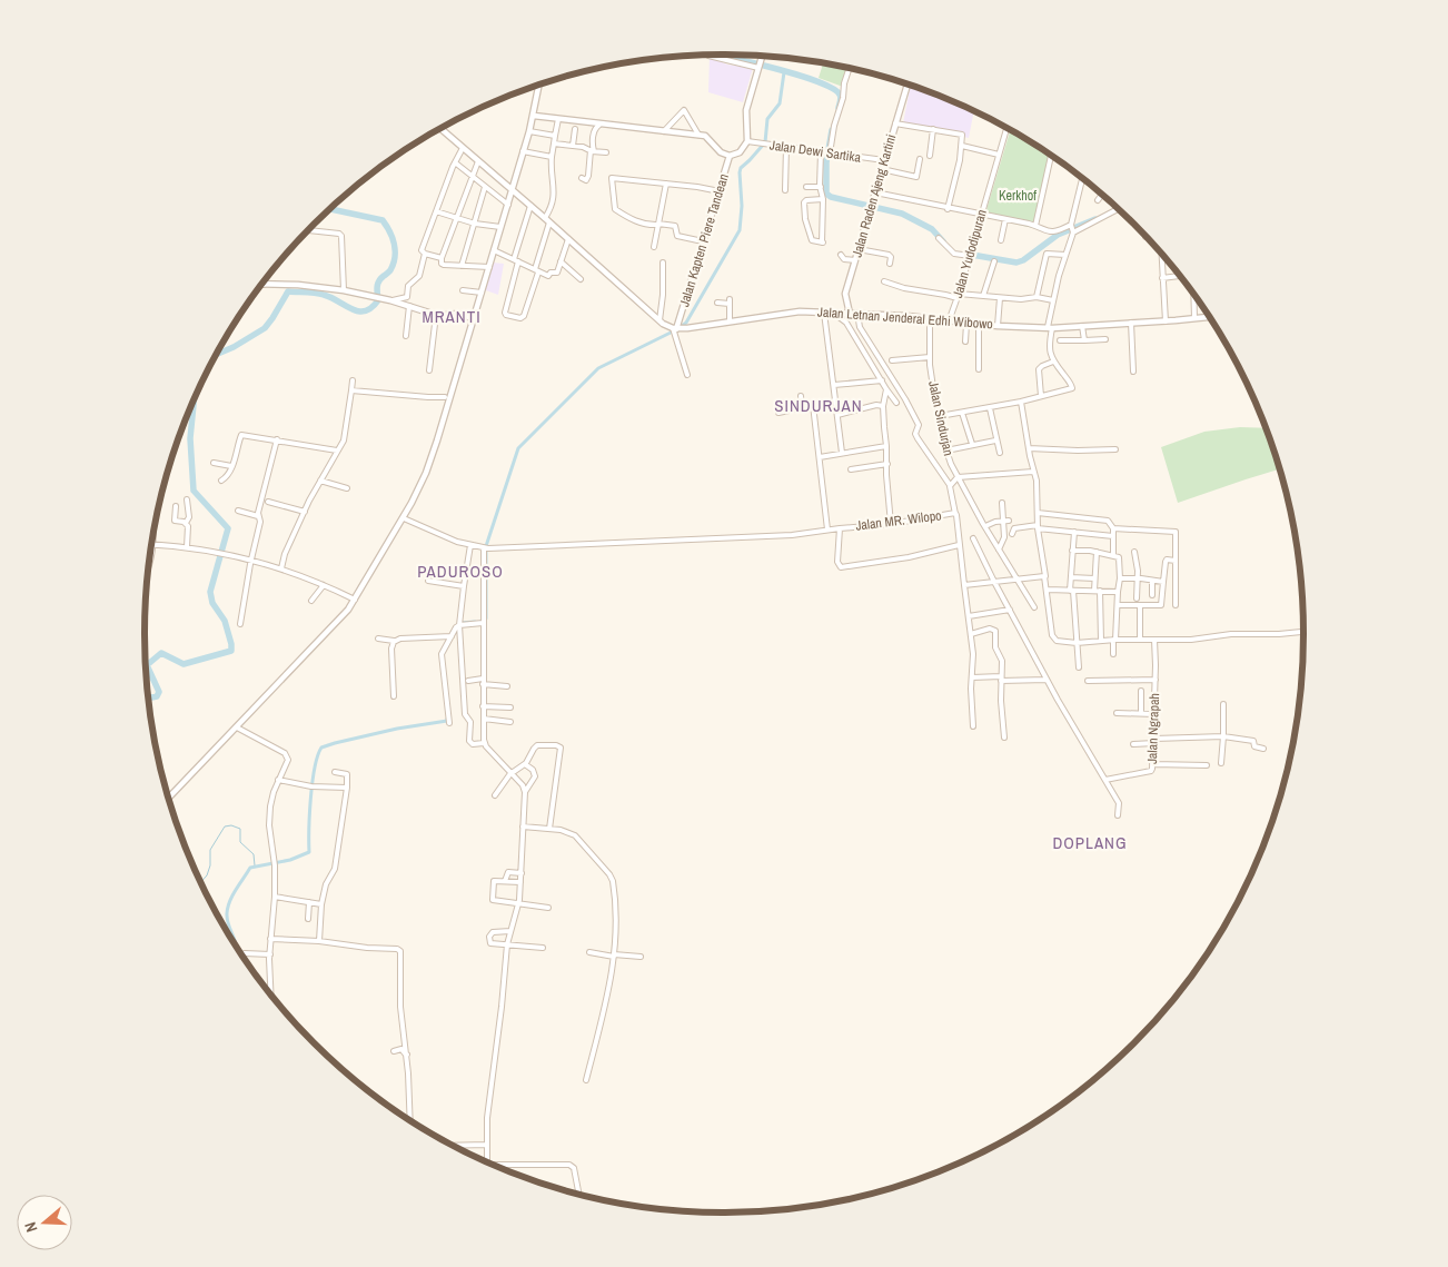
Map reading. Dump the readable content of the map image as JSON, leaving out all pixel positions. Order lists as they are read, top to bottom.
{
  "streets": {
    "street": [
      "Jalan Dewi Sartika",
      "Jalan Raden Ajeng Kartini",
      "Jalan Kapten Piere Tandean",
      "Jalan Yudodipuran",
      "Jalan Letnan Jenderal Edhi Wibowo",
      "Jalan Sindurjan",
      "Jalan MR. Wilopo",
      "Jalan Ngrapah"
    ]
  },
  "crossings": [
    ["Jalan Dewi Sartika", "Jalan Raden Ajeng Kartini"],
    ["Jalan Raden Ajeng Kartini", "Jalan Letnan Jenderal Edhi Wibowo"],
    ["Jalan Kapten Piere Tandean", "Jalan Letnan Jenderal Edhi Wibowo"],
    ["Jalan Yudodipuran", "Jalan Letnan Jenderal Edhi Wibowo"],
    ["Jalan Letnan Jenderal Edhi Wibowo", "Jalan Sindurjan"]
  ],
  "districts": [
    "MRANTI",
    "SINDURJAN",
    "PADUROSO",
    "DOPLANG"
  ],
  "parks": ["Kerkhof"],
  "north": "left"
}
